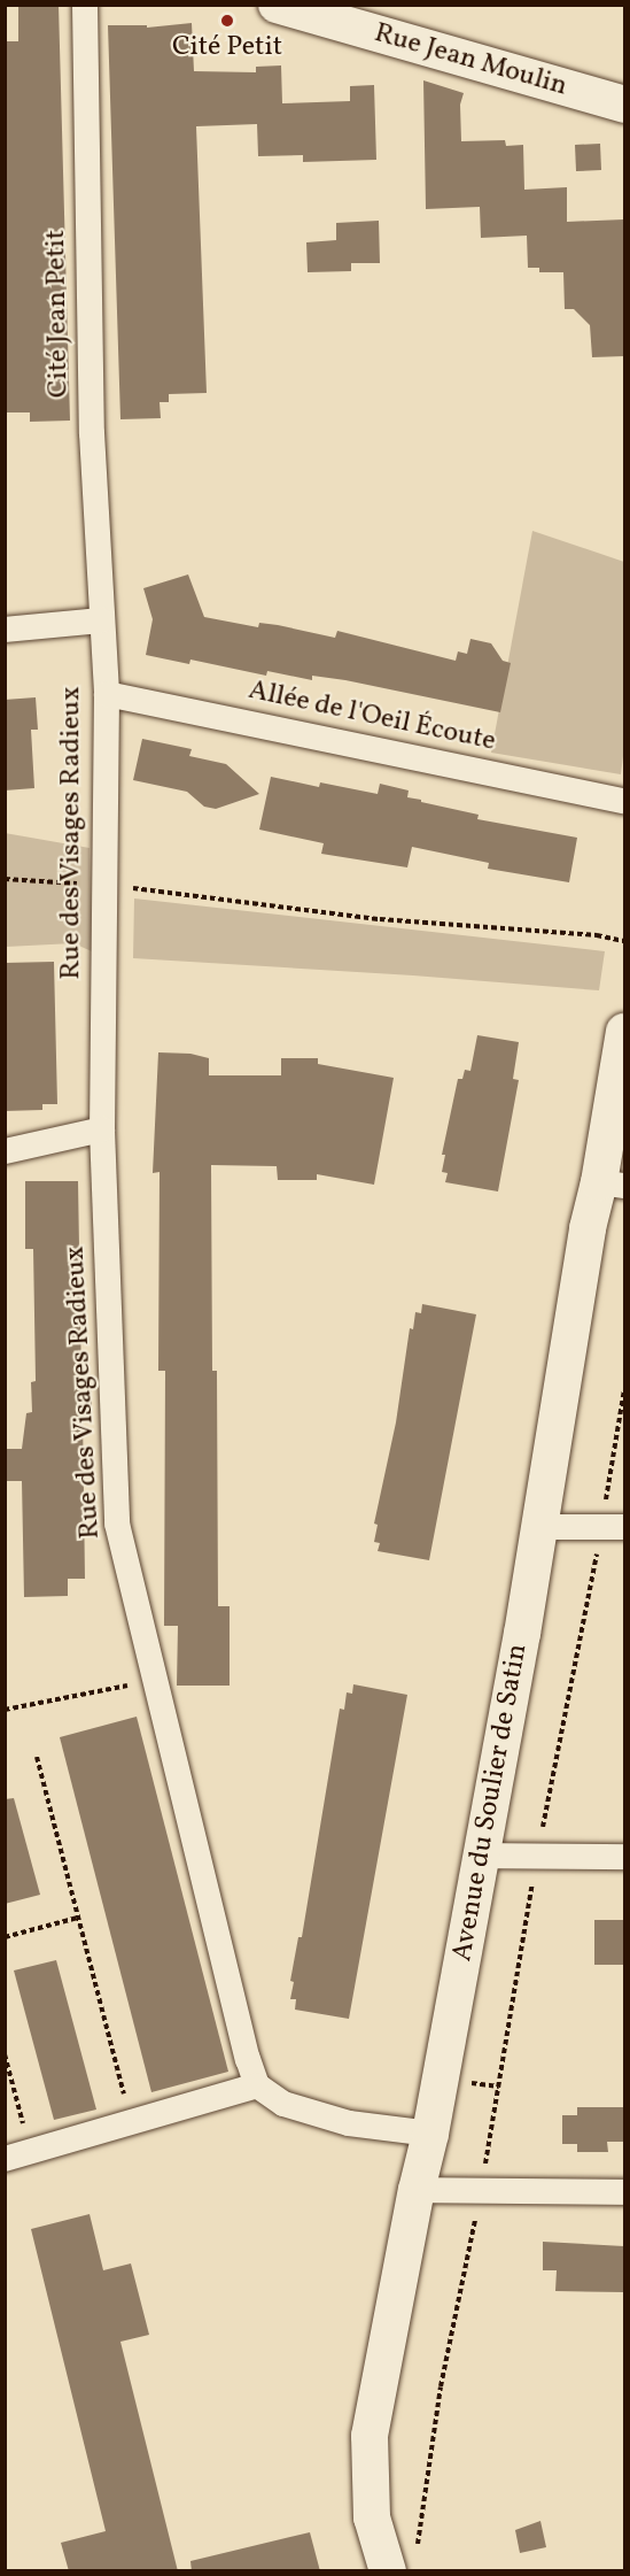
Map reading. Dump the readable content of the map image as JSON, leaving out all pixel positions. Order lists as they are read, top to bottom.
{
  "streets": {
    "street": [
      "Rue Jean Moulin",
      "Cité Jean Petit",
      "Allée de l'Oeil Écoute",
      "Rue des Visages Radieux",
      "Avenue du Soulier de Satin"
    ]
  },
  "crossings": [
    ["Cité Jean Petit", "Rue des Visages Radieux"],
    ["Allée de l'Oeil Écoute", "Rue des Visages Radieux"]
  ],
  "places": ["Cité Petit"]
}
